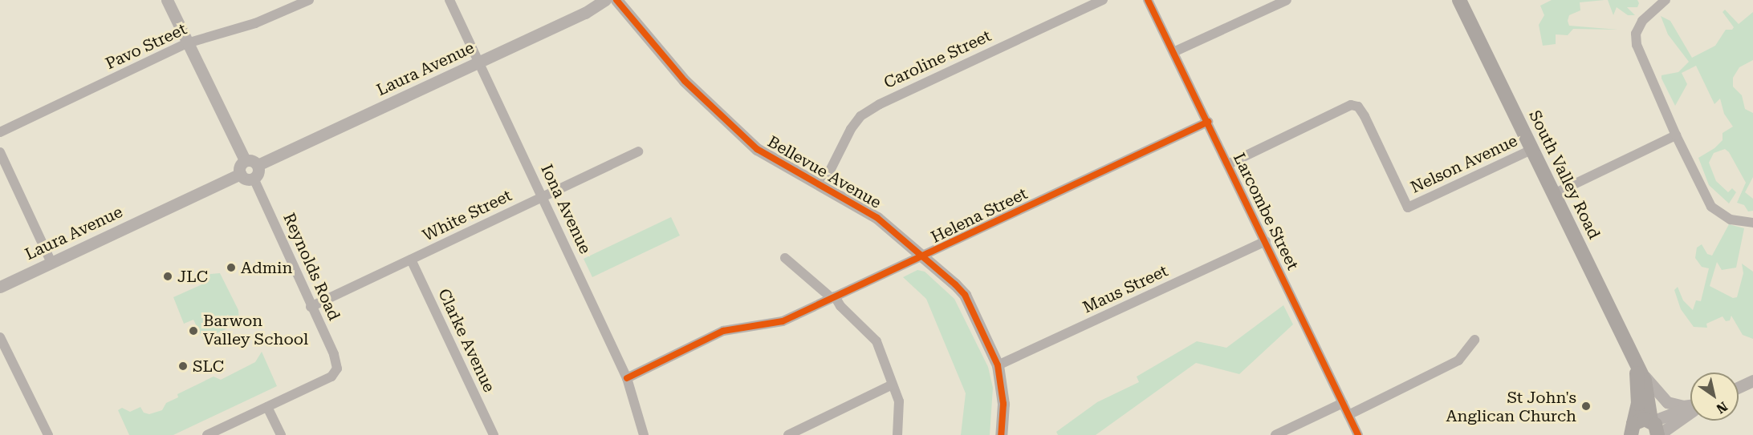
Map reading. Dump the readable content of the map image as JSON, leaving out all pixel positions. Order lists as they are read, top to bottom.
{
  "streets": {
    "main road": ["South Valley Road"],
    "street": [
      "Pavo Street",
      "Caroline Street",
      "Laura Avenue",
      "Nelson Avenue",
      "Bellevue Avenue",
      "Iona Avenue",
      "Larcombe Street",
      "White Street",
      "Helena Street",
      "Reynolds Road",
      "Maus Street",
      "Clarke Avenue"
    ]
  },
  "crossings": [
    ["Caroline Street", "Bellevue Avenue"],
    ["Laura Avenue", "Iona Avenue"],
    ["Laura Avenue", "Reynolds Road"],
    ["Nelson Avenue", "South Valley Road"],
    ["Nelson Avenue", "Larcombe Street"],
    ["Bellevue Avenue", "Helena Street"],
    ["Bellevue Avenue", "Maus Street"],
    ["Iona Avenue", "White Street"],
    ["Iona Avenue", "Helena Street"],
    ["Larcombe Street", "Helena Street"],
    ["Larcombe Street", "Maus Street"],
    ["White Street", "Reynolds Road"],
    ["White Street", "Clarke Avenue"]
  ],
  "places": [
    "Admin",
    "JLC",
    "Barwon Valley School",
    "SLC",
    "St John's Anglican Church"
  ],
  "north": "bottom right"
}
